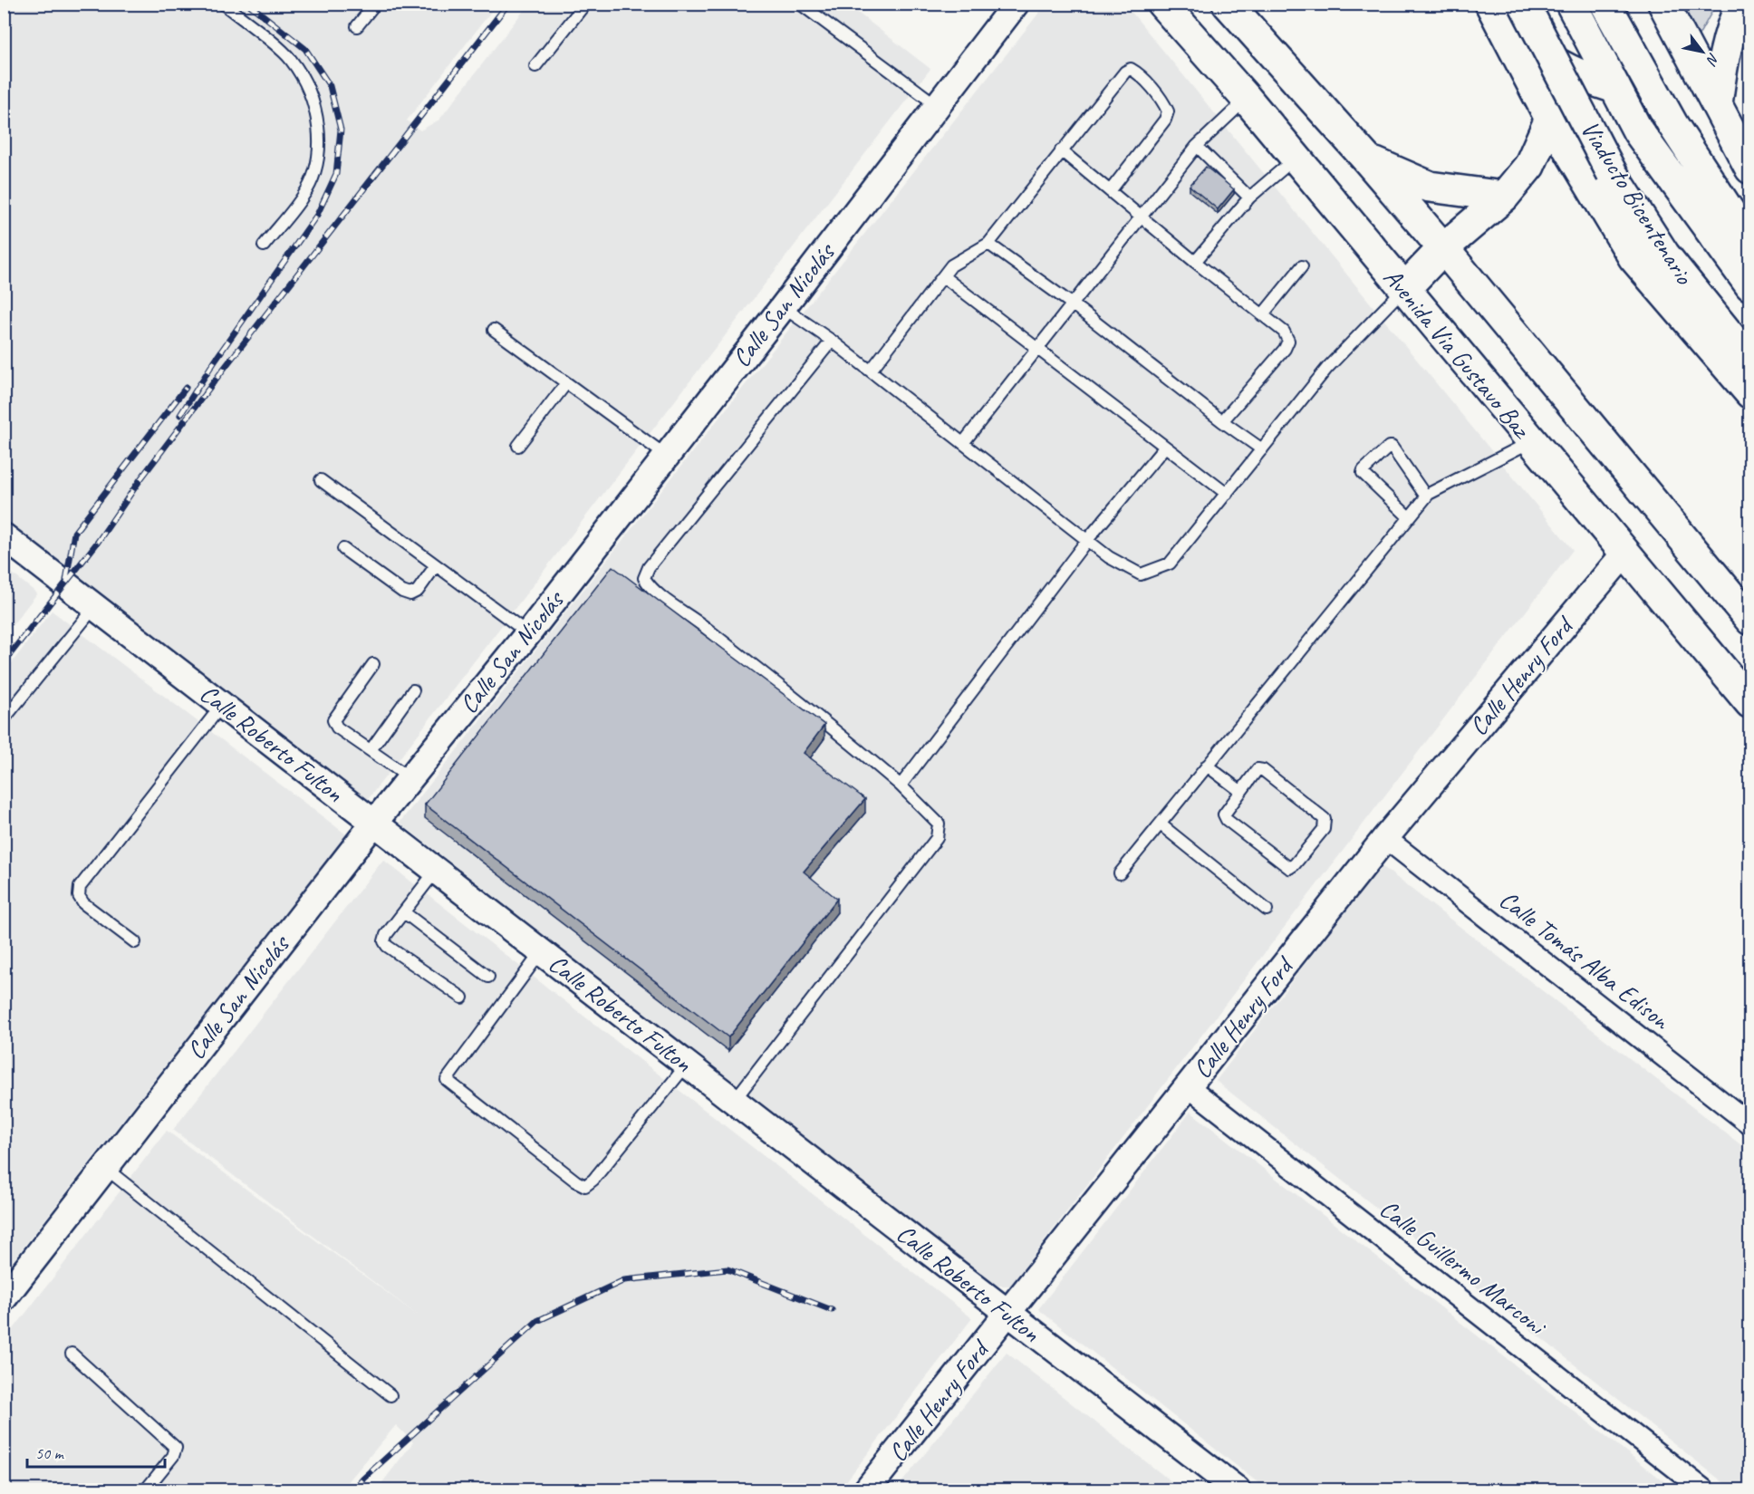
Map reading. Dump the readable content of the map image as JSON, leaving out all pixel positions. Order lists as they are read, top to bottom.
{
  "streets": {
    "main road": ["Viaducto Bicentenario", "Avenida Via Gustavo Baz"],
    "street": [
      "Calle San Nicolás",
      "Calle Henry Ford",
      "Calle Roberto Fulton",
      "Calle Tomás Alba Edison",
      "Calle Guillermo Marconi"
    ]
  },
  "crossings": [
    ["Calle San Nicolás", "Calle Roberto Fulton"],
    ["Avenida Via Gustavo Baz", "Calle Henry Ford"],
    ["Calle Henry Ford", "Calle Roberto Fulton"],
    ["Calle Henry Ford", "Calle Tomás Alba Edison"],
    ["Calle Henry Ford", "Calle Guillermo Marconi"]
  ],
  "scale_bar": "50 m",
  "north": "bottom right"
}
